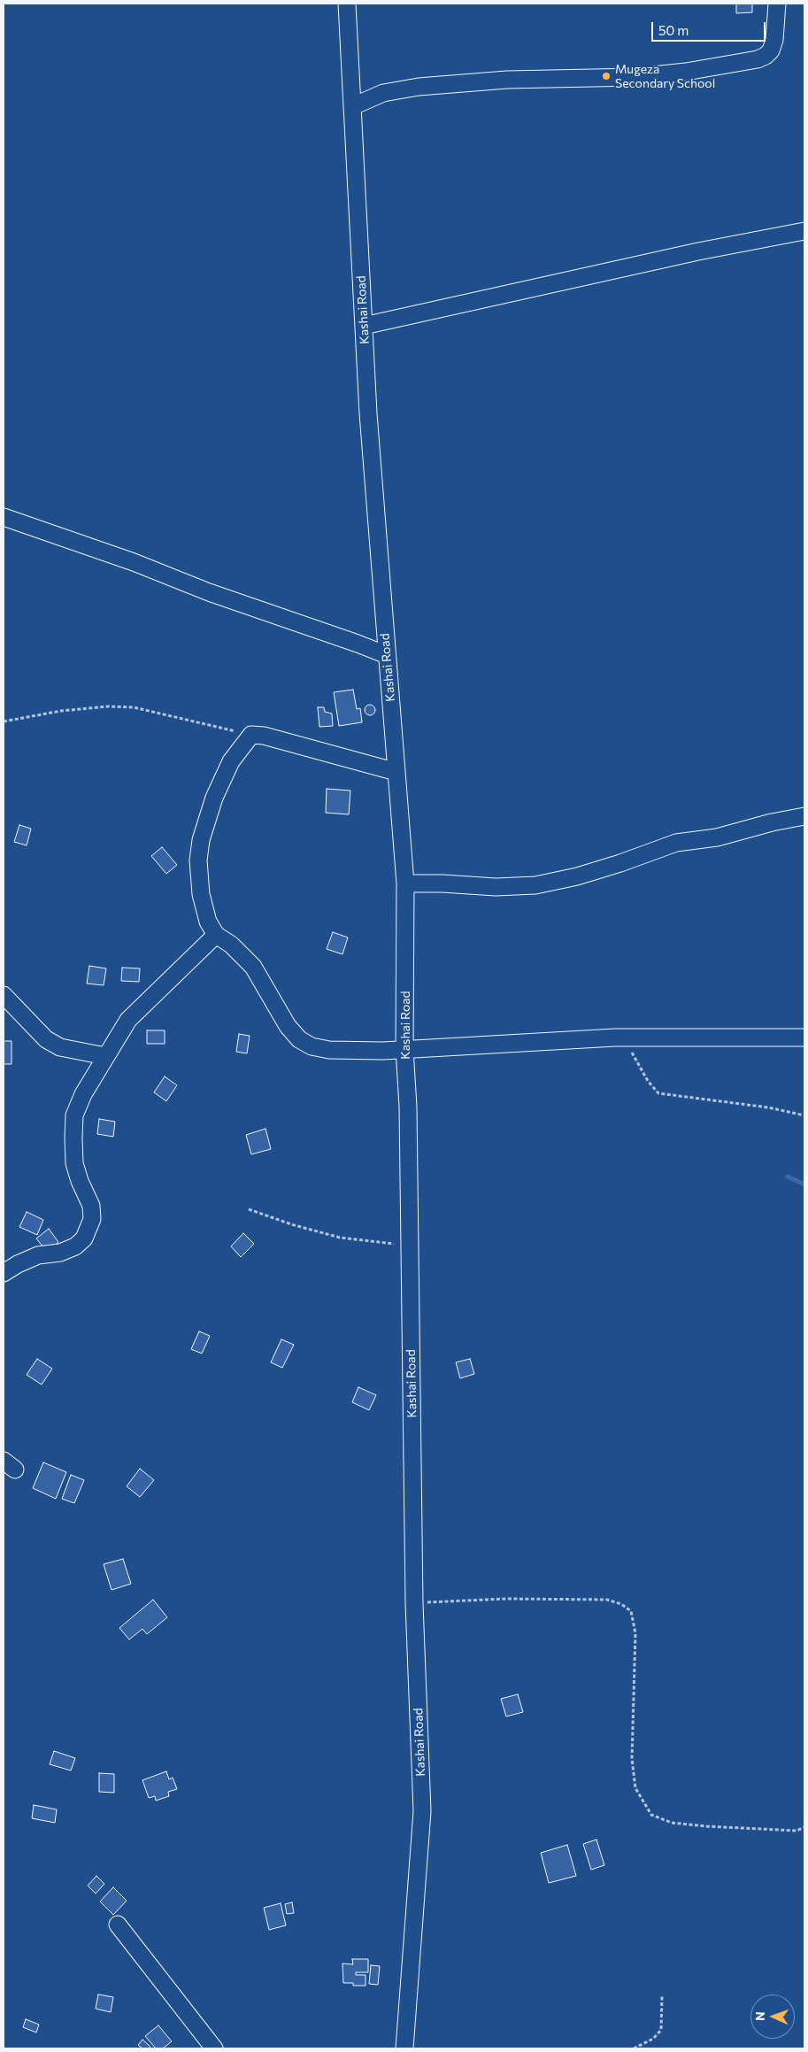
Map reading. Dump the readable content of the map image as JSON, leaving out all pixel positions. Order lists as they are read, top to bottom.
{
  "streets": {
    "street": ["Kashai Road"]
  },
  "places": ["Mugeza Secondary School"],
  "scale_bar": "50 m",
  "north": "left"
}
